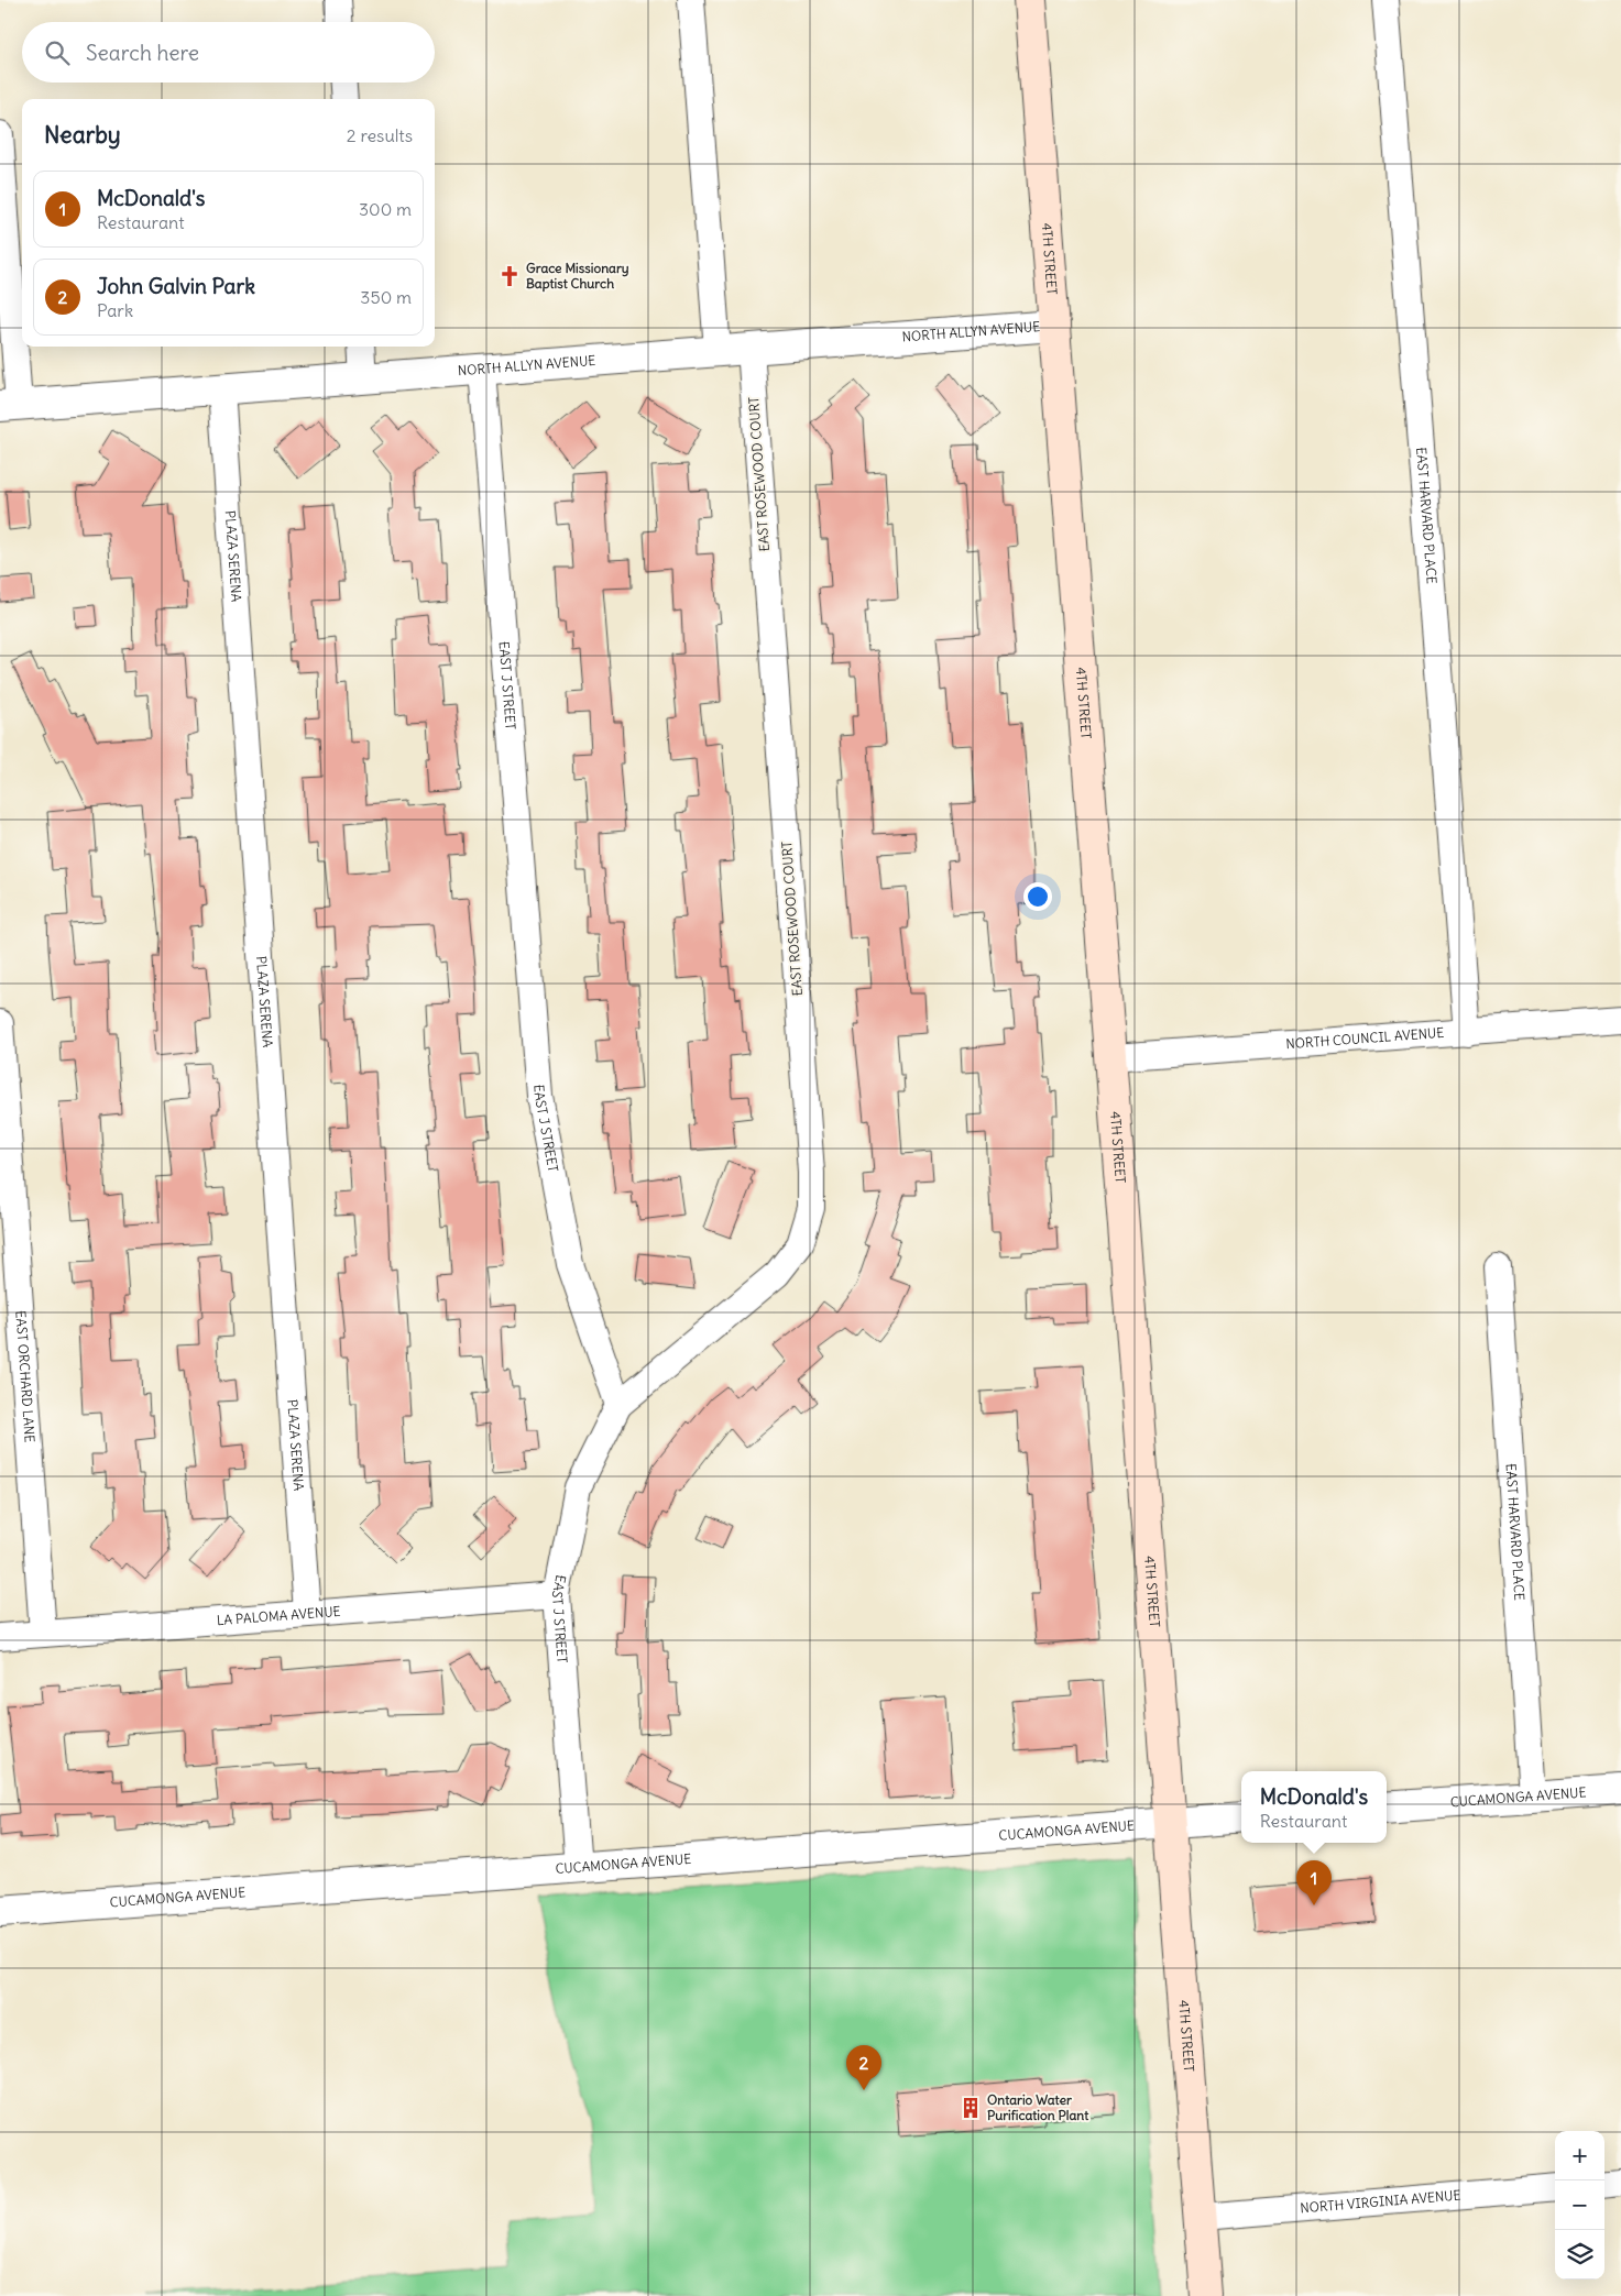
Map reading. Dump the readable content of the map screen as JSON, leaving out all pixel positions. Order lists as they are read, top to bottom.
{
  "streets": {
    "main road": ["4TH STREET"],
    "street": [
      "NORTH ALLYN AVENUE",
      "EAST ROSEWOOD COURT",
      "EAST HARVARD PLACE",
      "PLAZA SERENA",
      "EAST J STREET",
      "NORTH COUNCIL AVENUE",
      "EAST ORCHARD LANE",
      "LA PALOMA AVENUE",
      "CUCAMONGA AVENUE",
      "NORTH VIRGINIA AVENUE"
    ]
  },
  "crossings": [
    ["4TH STREET", "NORTH ALLYN AVENUE"],
    ["4TH STREET", "NORTH COUNCIL AVENUE"],
    ["4TH STREET", "CUCAMONGA AVENUE"],
    ["4TH STREET", "NORTH VIRGINIA AVENUE"],
    ["NORTH ALLYN AVENUE", "EAST ROSEWOOD COURT"],
    ["NORTH ALLYN AVENUE", "PLAZA SERENA"],
    ["NORTH ALLYN AVENUE", "EAST J STREET"],
    ["EAST ROSEWOOD COURT", "EAST J STREET"],
    ["EAST HARVARD PLACE", "NORTH COUNCIL AVENUE"],
    ["EAST HARVARD PLACE", "CUCAMONGA AVENUE"],
    ["PLAZA SERENA", "LA PALOMA AVENUE"],
    ["EAST J STREET", "LA PALOMA AVENUE"],
    ["EAST J STREET", "CUCAMONGA AVENUE"],
    ["EAST ORCHARD LANE", "LA PALOMA AVENUE"]
  ],
  "places": {
    "church": ["Grace Missionary Baptist Church"],
    "building": ["Ontario Water Purification Plant"]
  },
  "page": {
    "search": "Search here",
    "heading": ["Nearby", "2 results"],
    "list": [
      {
        "mark": "1",
        "name": "McDonald's",
        "note": "Restaurant",
        "value": "300 m"
      },
      {
        "mark": "2",
        "name": "John Galvin Park",
        "note": "Park",
        "value": "350 m"
      }
    ],
    "popup": ["McDonald's", "Restaurant"],
    "pins": ["1", "2"],
    "map_buttons": ["+", "−"]
  }
}
